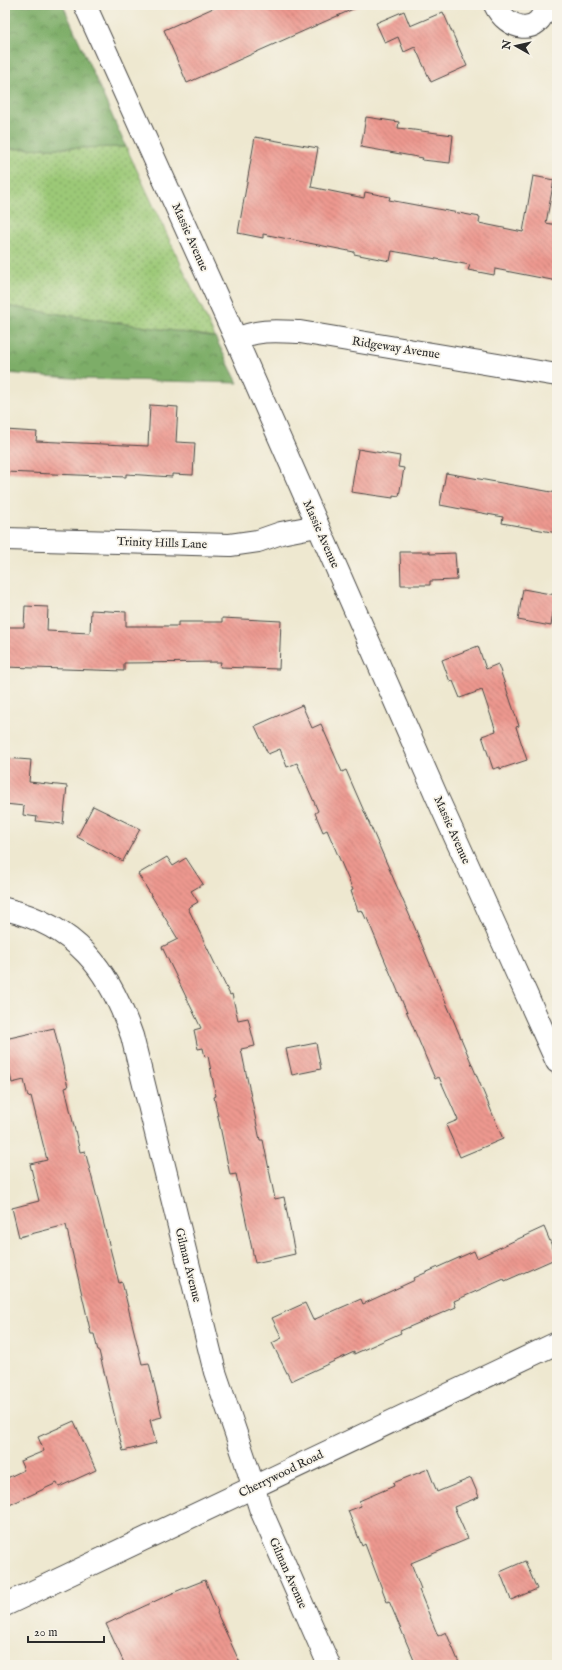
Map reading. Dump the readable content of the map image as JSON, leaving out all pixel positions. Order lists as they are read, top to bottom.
{
  "streets": {
    "street": [
      "Massie Avenue",
      "Ridgeway Avenue",
      "Trinity Hills Lane",
      "Gilman Avenue",
      "Cherrywood Road"
    ]
  },
  "crossings": [
    ["Massie Avenue", "Ridgeway Avenue"],
    ["Massie Avenue", "Trinity Hills Lane"],
    ["Gilman Avenue", "Cherrywood Road"]
  ],
  "scale_bar": "20 m",
  "north": "left"
}
